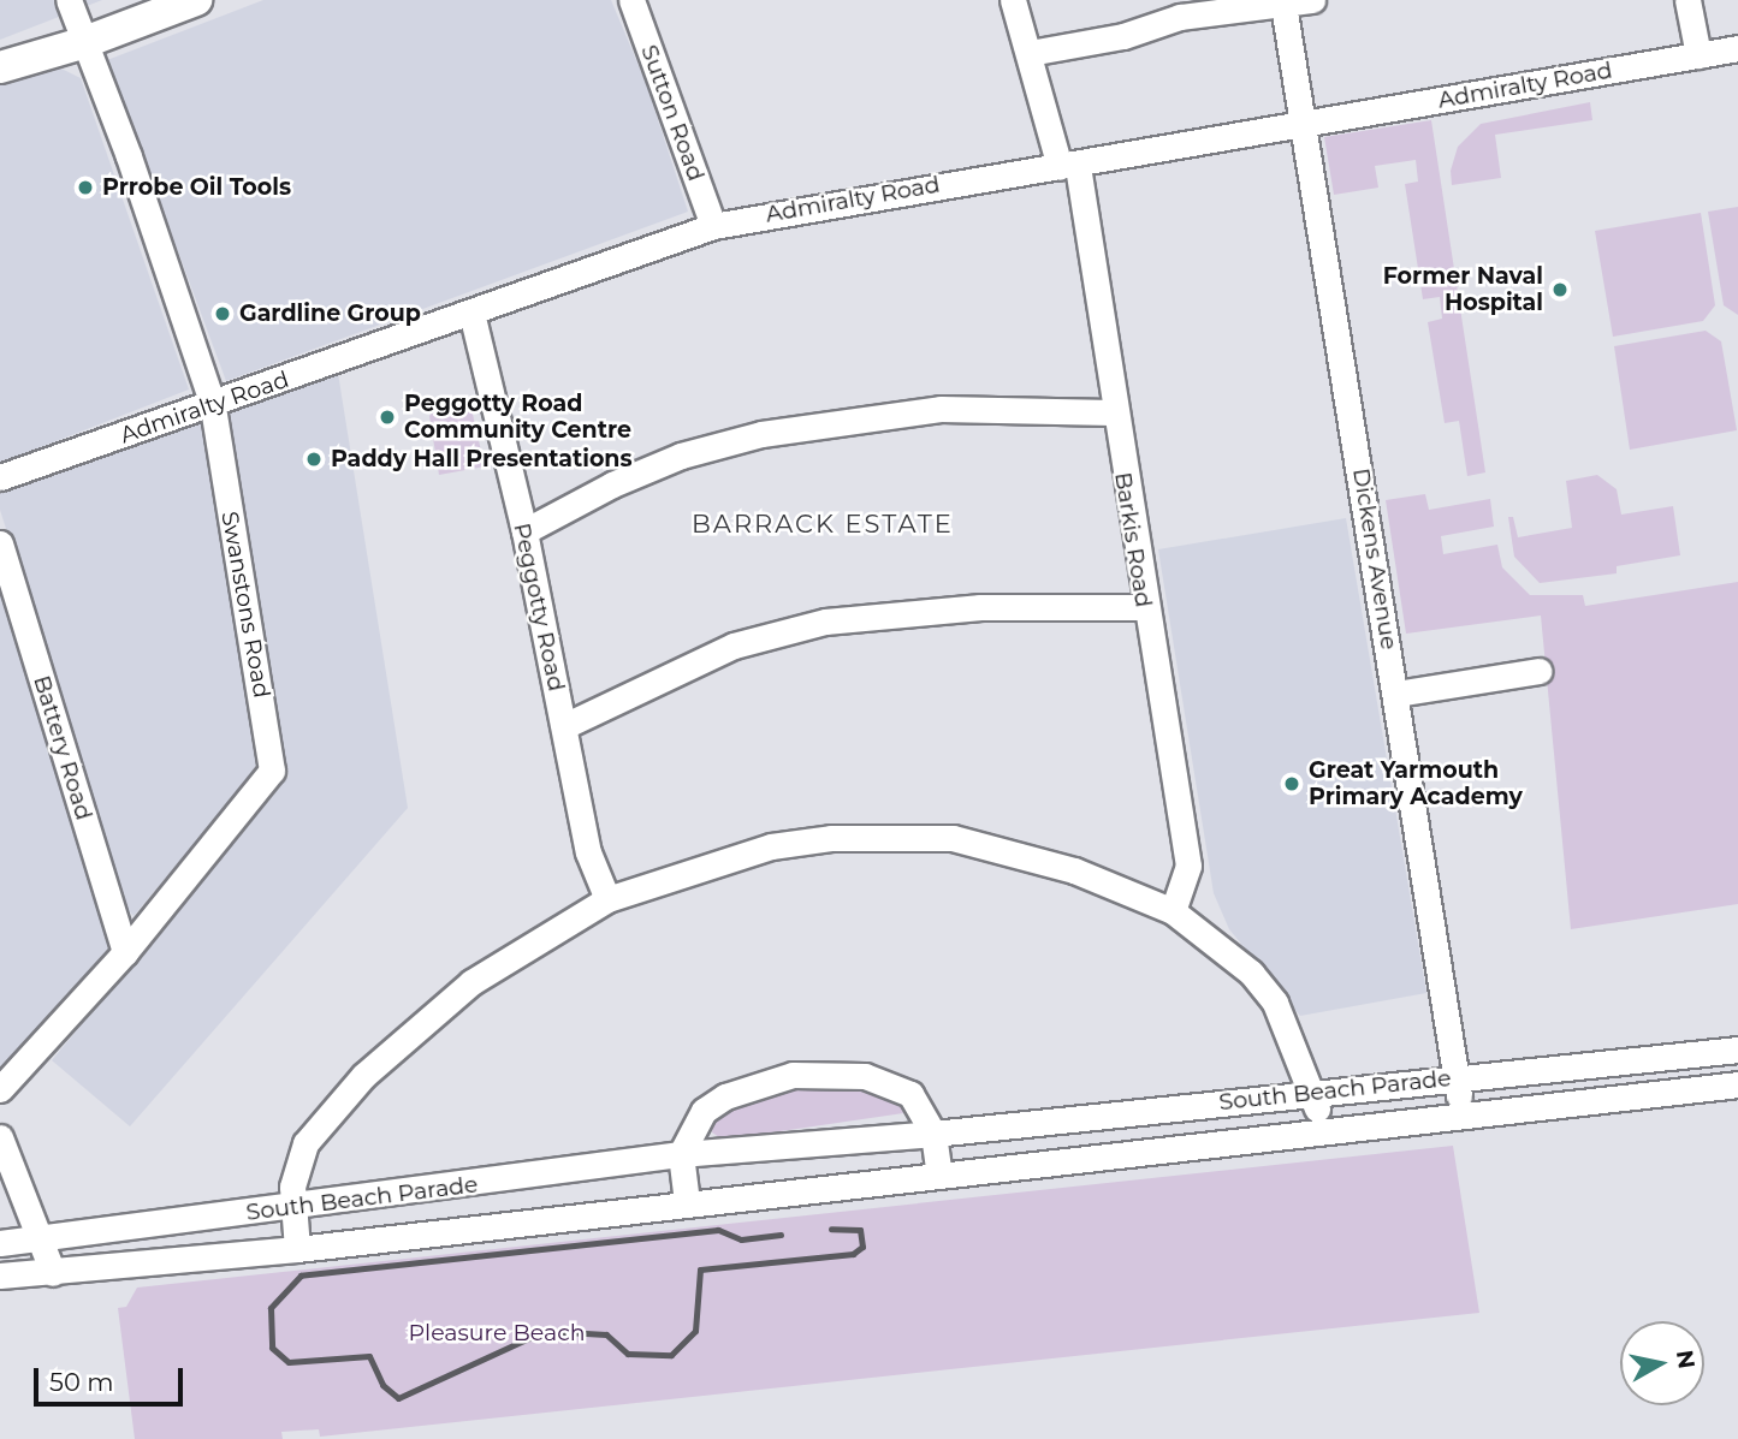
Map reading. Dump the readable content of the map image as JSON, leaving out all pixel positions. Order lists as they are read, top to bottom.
{
  "streets": {
    "street": [
      "Admiralty Road",
      "Sutton Road",
      "Barkis Road",
      "Dickens Avenue",
      "Swanstons Road",
      "Peggotty Road",
      "Battery Road",
      "South Beach Parade"
    ]
  },
  "crossings": [
    ["Admiralty Road", "Sutton Road"],
    ["Admiralty Road", "Barkis Road"],
    ["Admiralty Road", "Dickens Avenue"],
    ["Admiralty Road", "Swanstons Road"],
    ["Admiralty Road", "Peggotty Road"],
    ["Dickens Avenue", "South Beach Parade"],
    ["Swanstons Road", "Battery Road"]
  ],
  "districts": ["BARRACK ESTATE"],
  "parks": ["Pleasure Beach"],
  "places": [
    "Prrobe Oil Tools",
    "Former Naval Hospital",
    "Gardline Group",
    "Peggotty Road Community Centre",
    "Paddy Hall Presentations",
    "Great Yarmouth Primary Academy"
  ],
  "scale_bar": "50 m",
  "north": "right"
}
